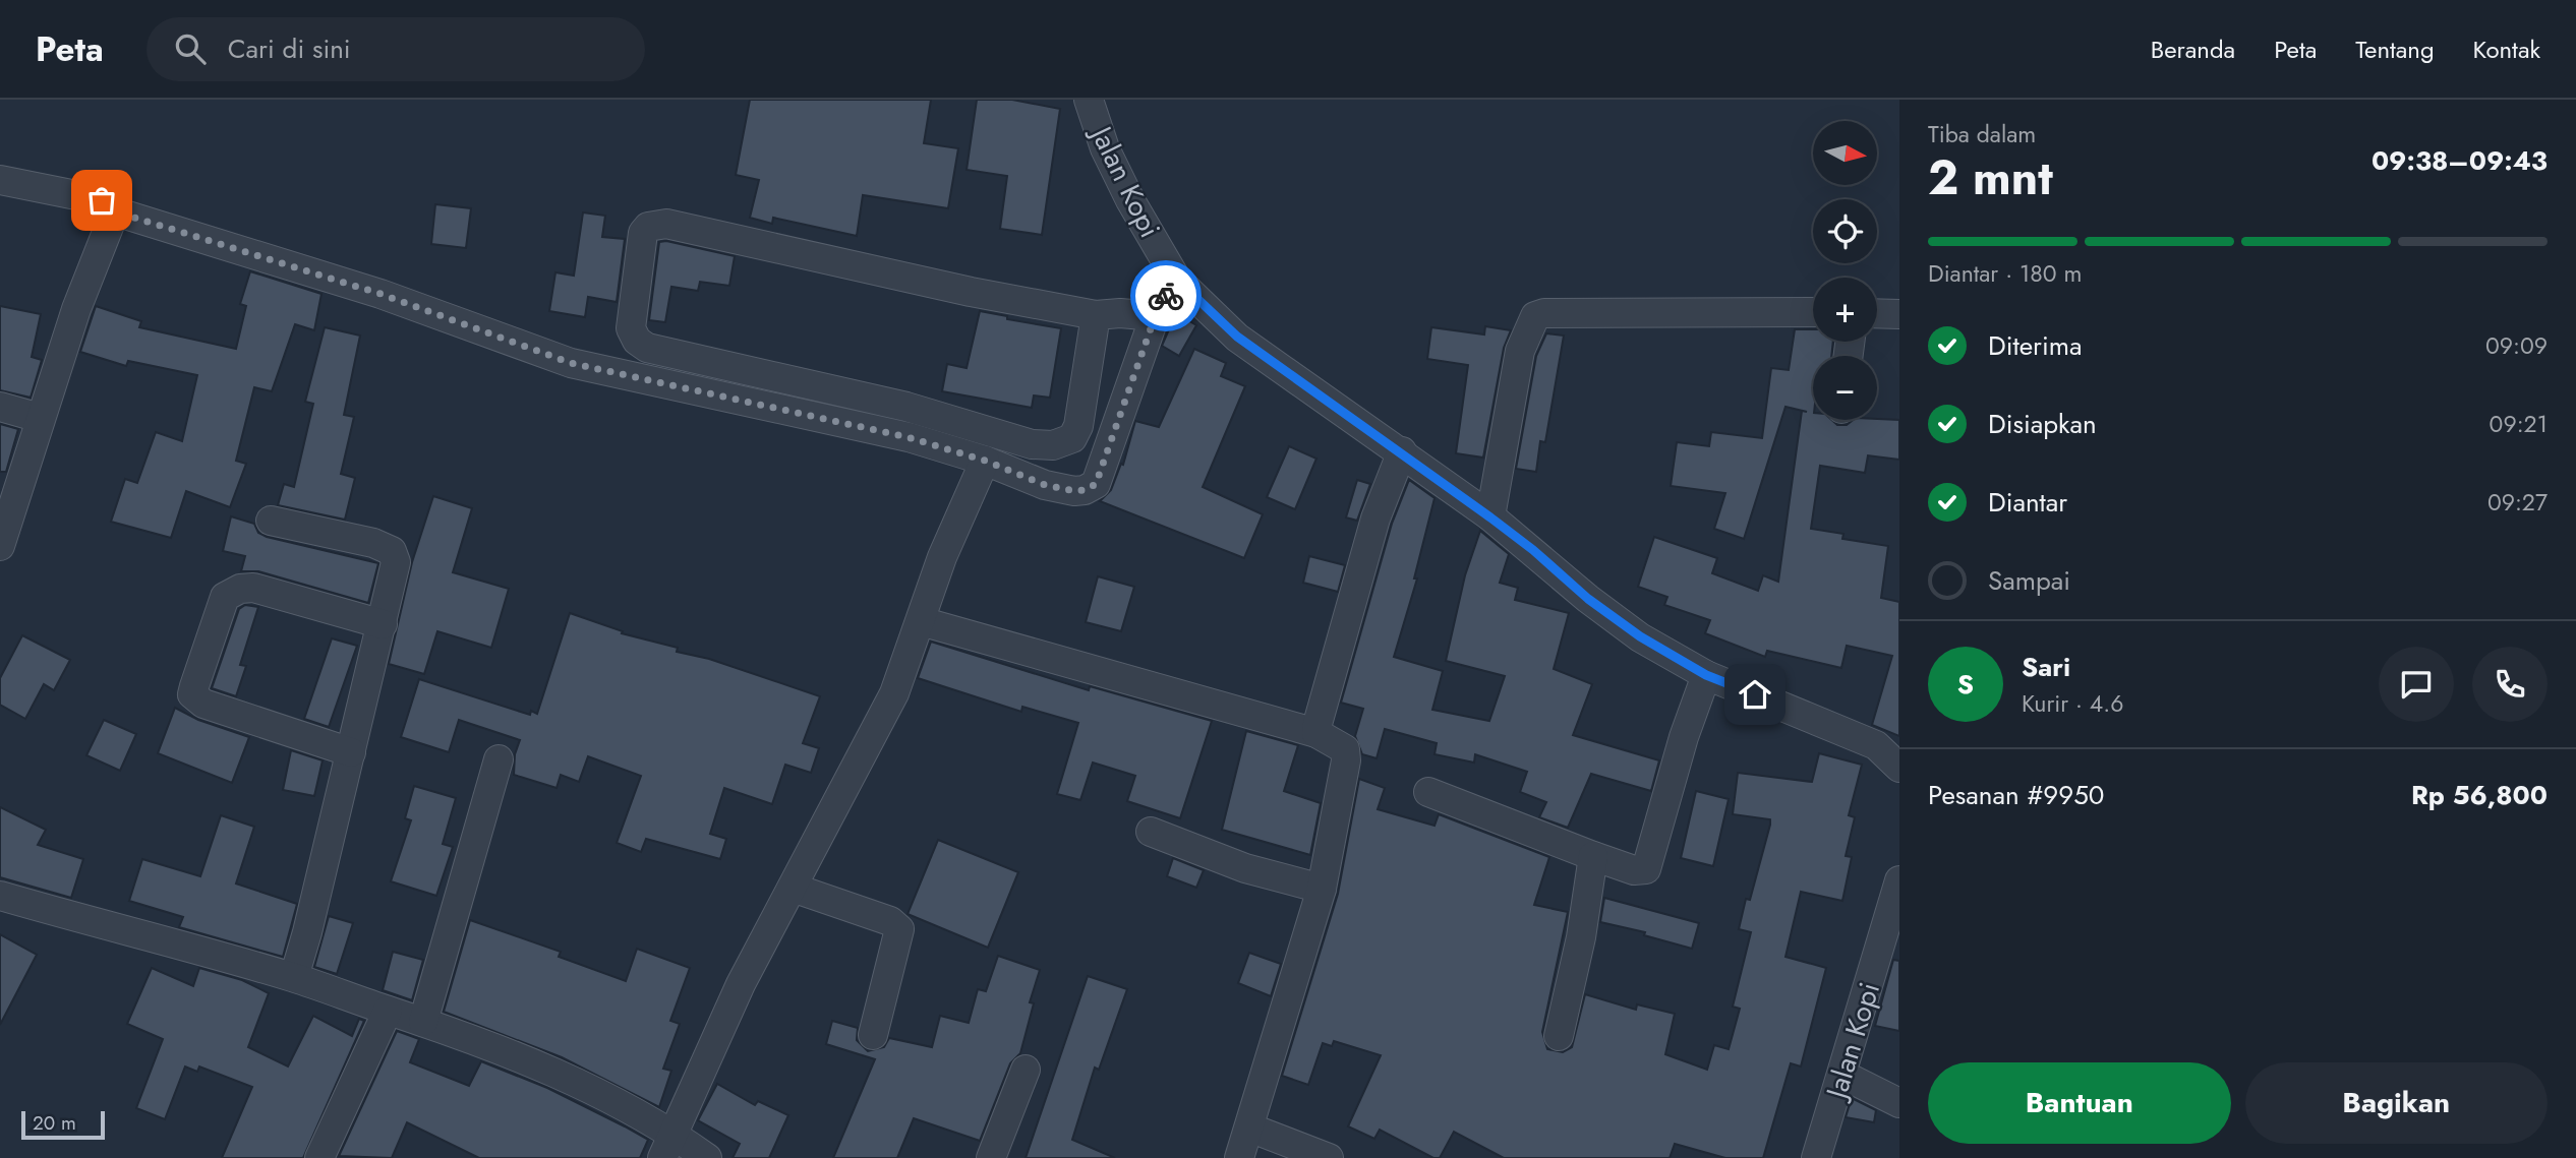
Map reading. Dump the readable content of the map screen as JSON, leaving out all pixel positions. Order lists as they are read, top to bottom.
{
  "streets": {
    "street": ["Jalan Kopi"]
  },
  "scale_bar": "20 m",
  "north": "right",
  "page": {
    "header": "Peta",
    "search": "Cari di sini",
    "nav": [
      "Beranda",
      "Peta",
      "Tentang",
      "Kontak"
    ],
    "heading": ["2 mnt", "Tiba dalam", "09:38–09:43"],
    "panel": [
      "Sari",
      "Kurir · 4.6",
      "Pesanan #9950",
      "Rp 56,800"
    ],
    "map_buttons": ["+", "−"],
    "bar": "Diantar · 180 m",
    "list": [
      ["Diterima", "09:09"],
      ["Disiapkan", "09:21"],
      ["Diantar", "09:27"],
      "Sampai"
    ],
    "round": "S",
    "buttons": ["Bantuan", "Bagikan"],
    "scale": "20 m"
  }
}
